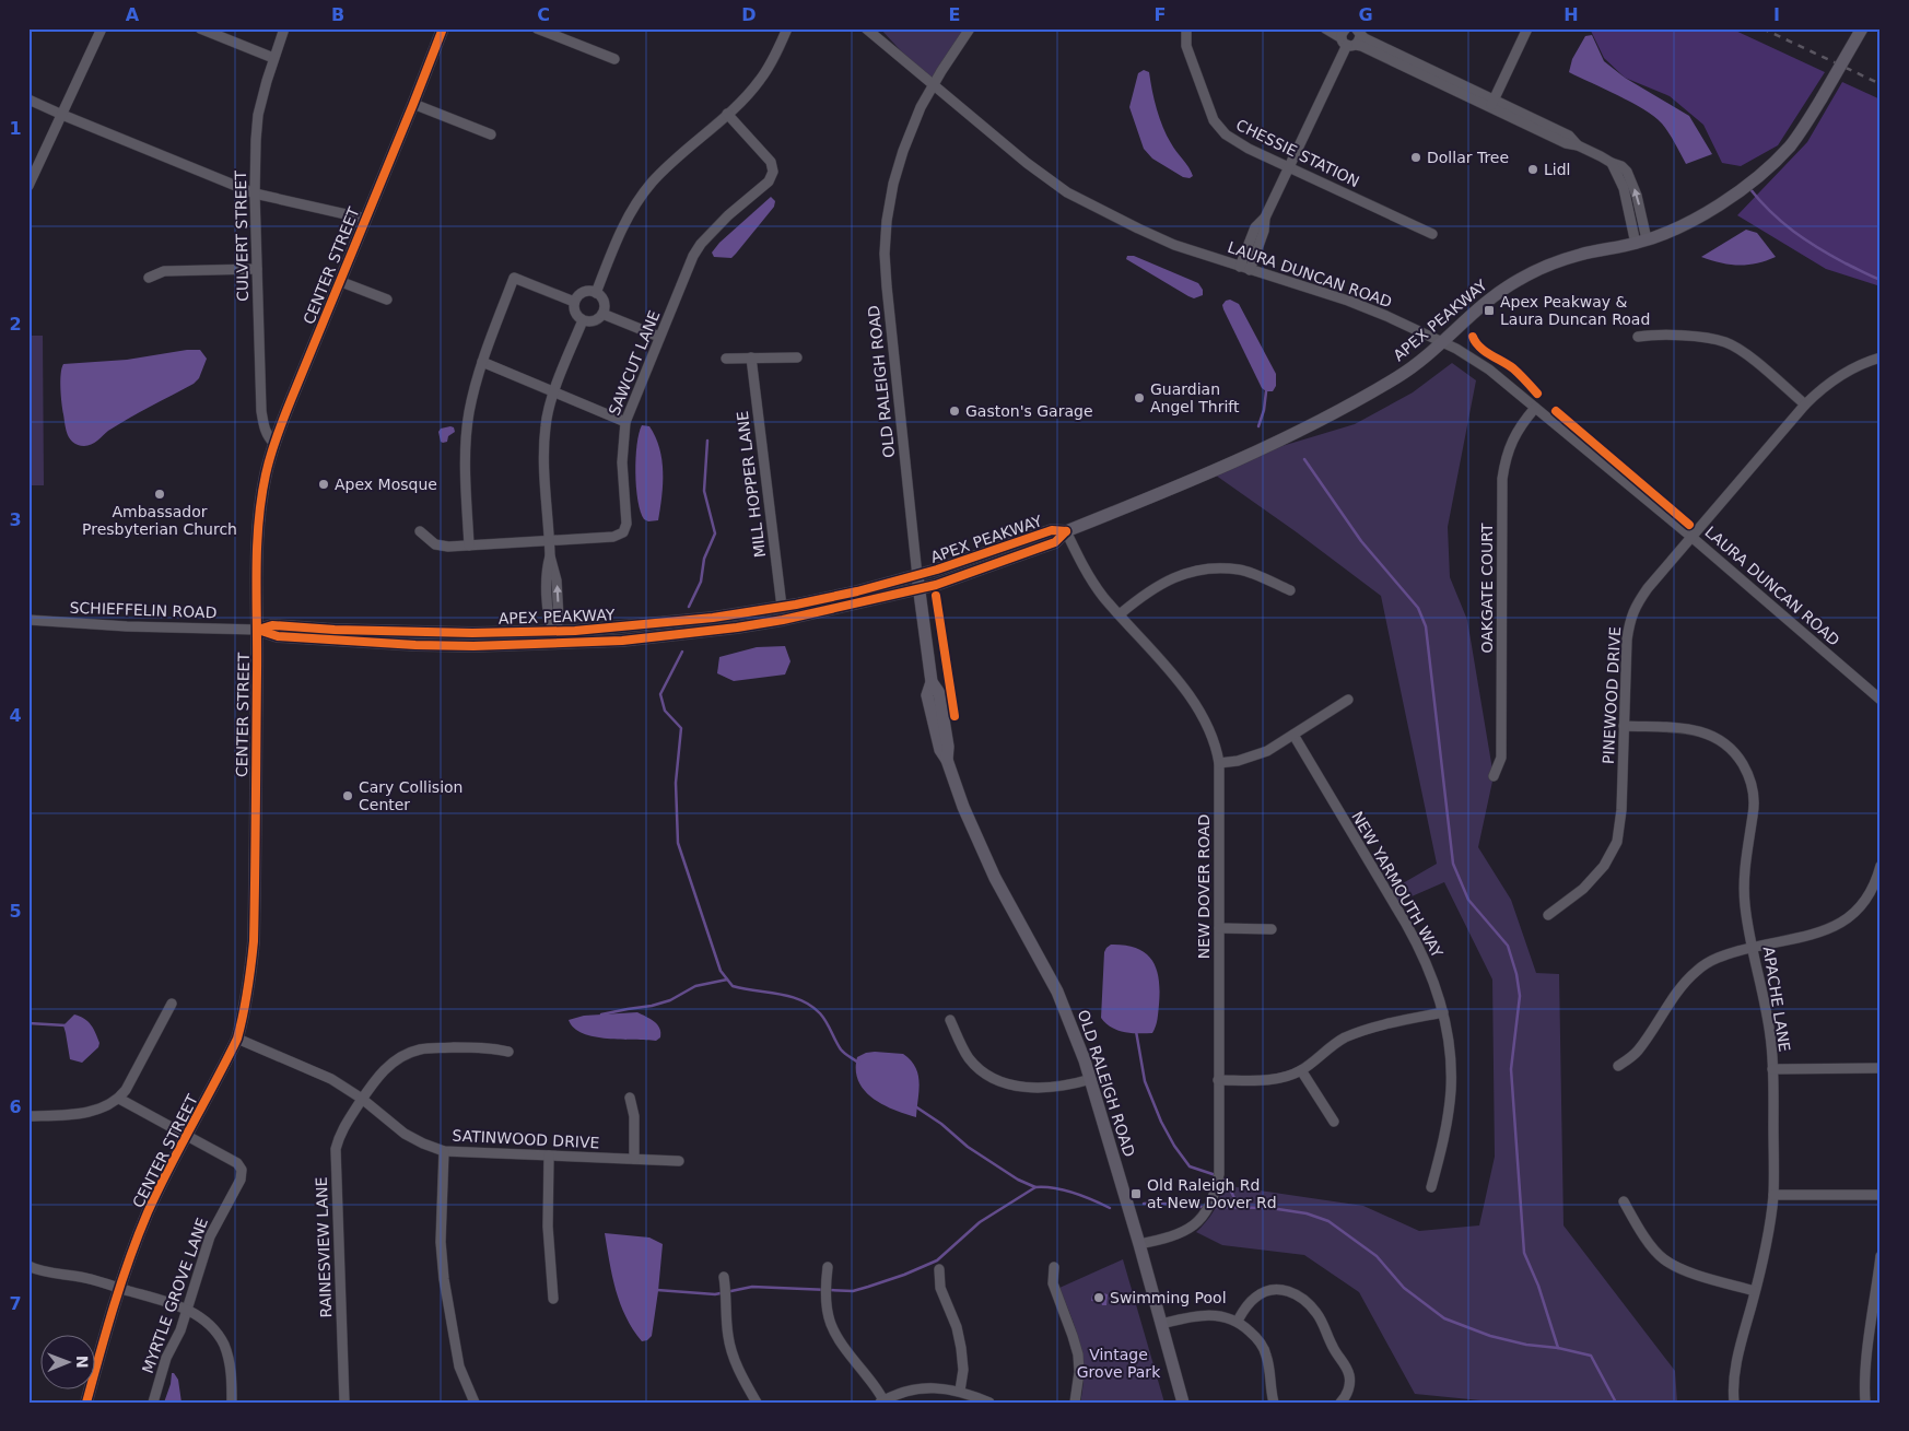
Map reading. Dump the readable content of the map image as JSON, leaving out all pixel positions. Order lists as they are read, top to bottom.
{
  "streets": {
    "main road": ["CENTER STREET", "APEX PEAKWAY", "OLD RALEIGH ROAD"],
    "street": [
      "CHESSIE STATION",
      "CULVERT STREET",
      "LAURA DUNCAN ROAD",
      "SAWCUT LANE",
      "MILL HOPPER LANE",
      "OAKGATE COURT",
      "SCHIEFFELIN ROAD",
      "PINEWOOD DRIVE",
      "NEW YARMOUTH WAY",
      "NEW DOVER ROAD",
      "APACHE LANE",
      "SATINWOOD DRIVE",
      "RAINESVIEW LANE",
      "MYRTLE GROVE LANE"
    ]
  },
  "crossings": [
    ["CULVERT STREET", "CENTER STREET"],
    ["CENTER STREET", "APEX PEAKWAY"],
    ["CENTER STREET", "SCHIEFFELIN ROAD"],
    ["CENTER STREET", "SATINWOOD DRIVE"],
    ["CENTER STREET", "MYRTLE GROVE LANE"],
    ["LAURA DUNCAN ROAD", "APEX PEAKWAY"],
    ["LAURA DUNCAN ROAD", "OLD RALEIGH ROAD"],
    ["LAURA DUNCAN ROAD", "OAKGATE COURT"],
    ["LAURA DUNCAN ROAD", "PINEWOOD DRIVE"],
    ["APEX PEAKWAY", "OLD RALEIGH ROAD"],
    ["APEX PEAKWAY", "MILL HOPPER LANE"],
    ["APEX PEAKWAY", "SCHIEFFELIN ROAD"],
    ["APEX PEAKWAY", "NEW DOVER ROAD"],
    ["OLD RALEIGH ROAD", "NEW DOVER ROAD"],
    ["PINEWOOD DRIVE", "APACHE LANE"],
    ["SATINWOOD DRIVE", "RAINESVIEW LANE"]
  ],
  "parks": ["Vintage Grove Park"],
  "places": {
    "other": [
      "Dollar Tree",
      "Lidl",
      "Guardian Angel Thrift",
      "Gaston's Garage",
      "Apex Mosque",
      "Ambassador Presbyterian Church",
      "Cary Collision Center",
      "Swimming Pool"
    ],
    "transit": ["Apex Peakway & Laura Duncan Road", "Old Raleigh Rd at New Dover Rd"]
  },
  "north": "right",
  "grid": {
    "columns": [
      "A",
      "B",
      "C",
      "D",
      "E",
      "F",
      "G",
      "H",
      "I"
    ],
    "rows": [
      "1",
      "2",
      "3",
      "4",
      "5",
      "6",
      "7"
    ]
  }
}
